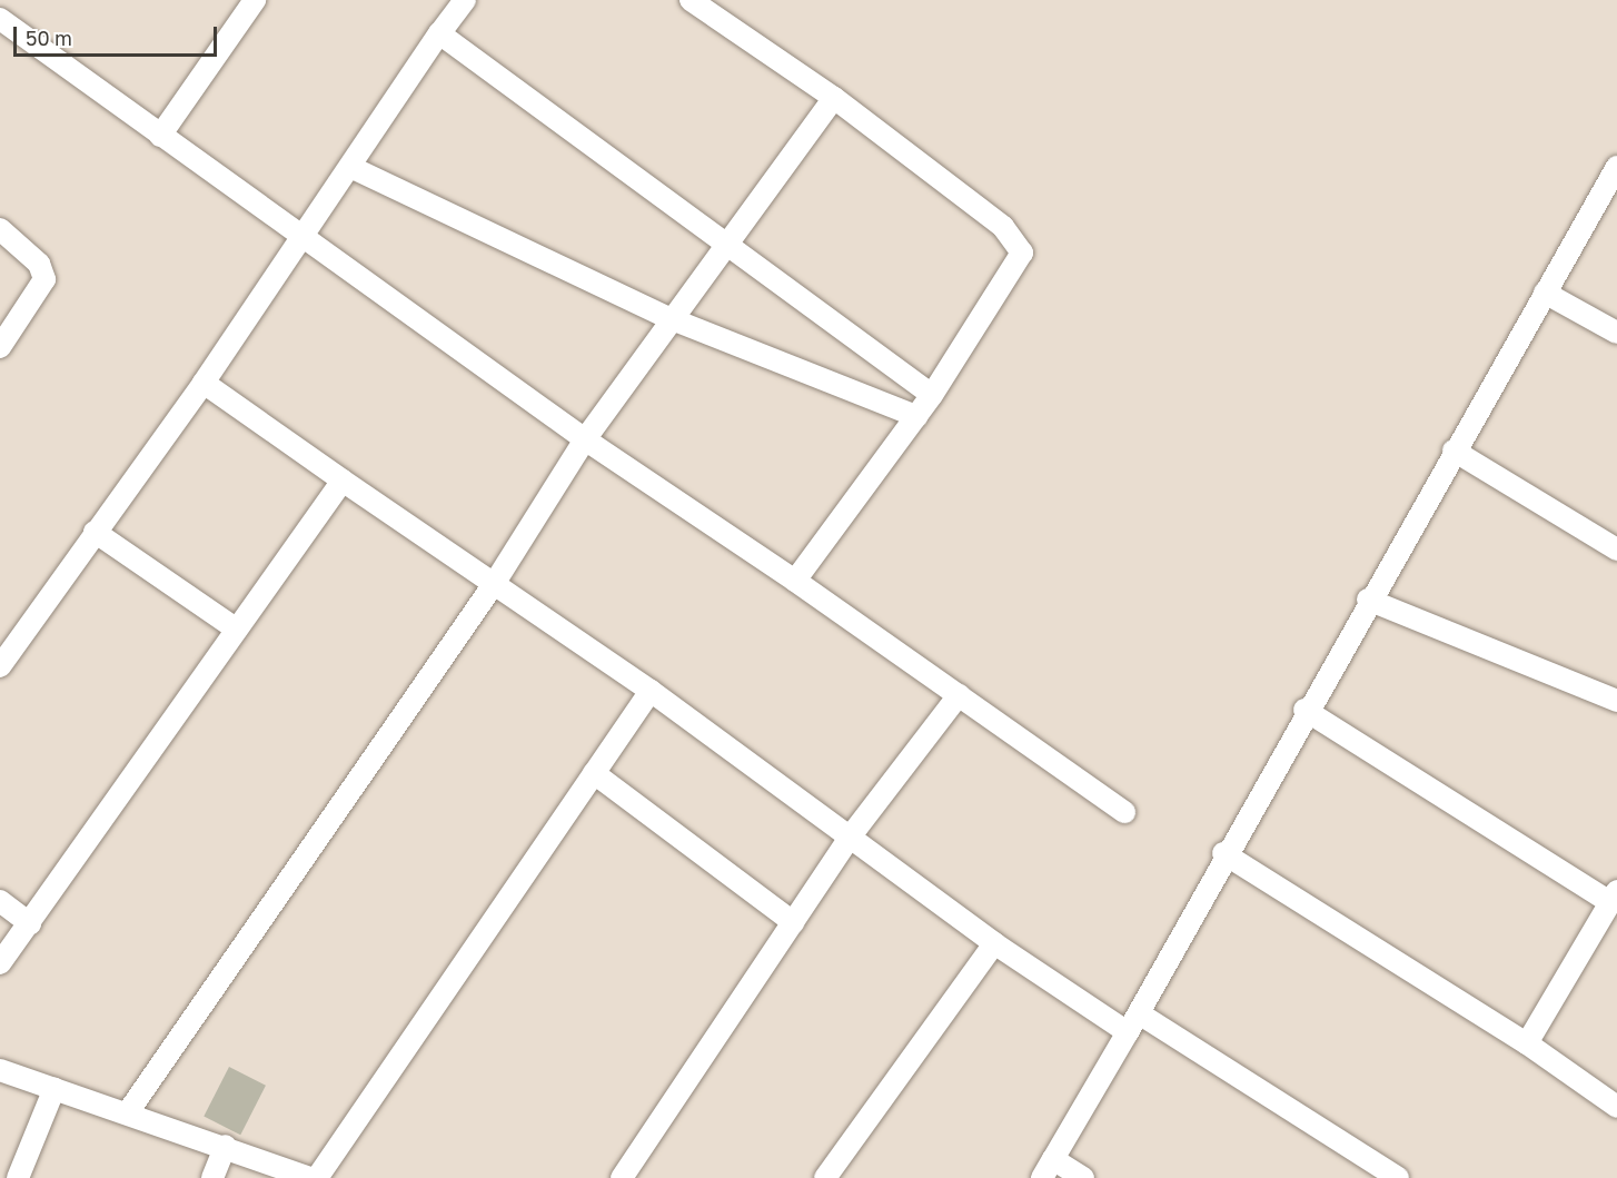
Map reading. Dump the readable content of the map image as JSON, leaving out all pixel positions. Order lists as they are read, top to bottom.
{
  "scale_bar": "50 m"
}
